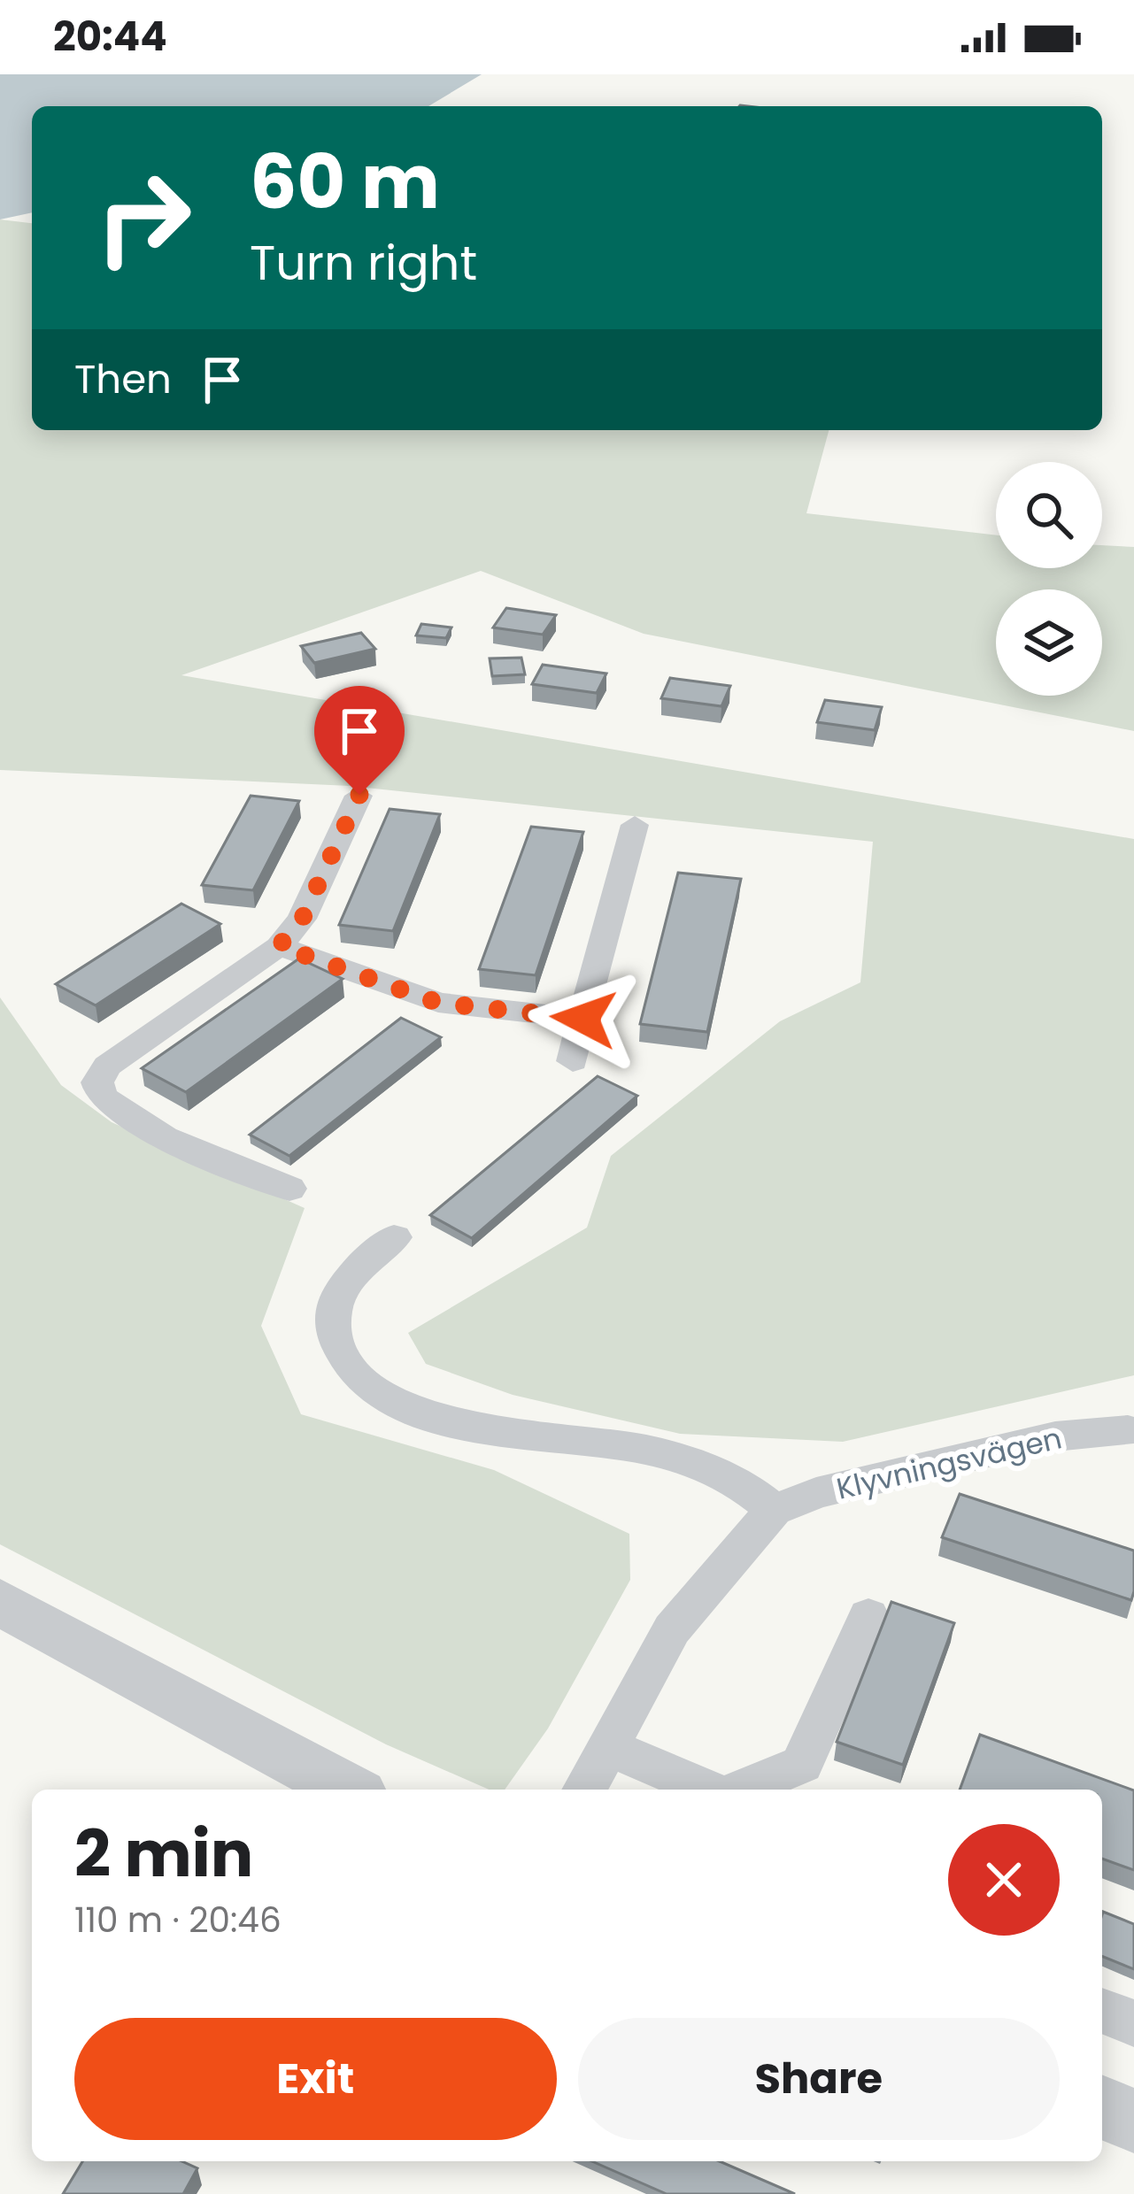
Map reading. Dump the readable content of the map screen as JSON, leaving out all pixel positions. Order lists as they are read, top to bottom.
{
  "streets": {
    "street": ["Klyvningsvägen"]
  },
  "page": {
    "status": "20:44",
    "turn": ["60 m", "Turn right"],
    "then": "Then",
    "heading": ["2 min", "110 m · 20:46"],
    "buttons": ["Exit", "Share"]
  }
}
